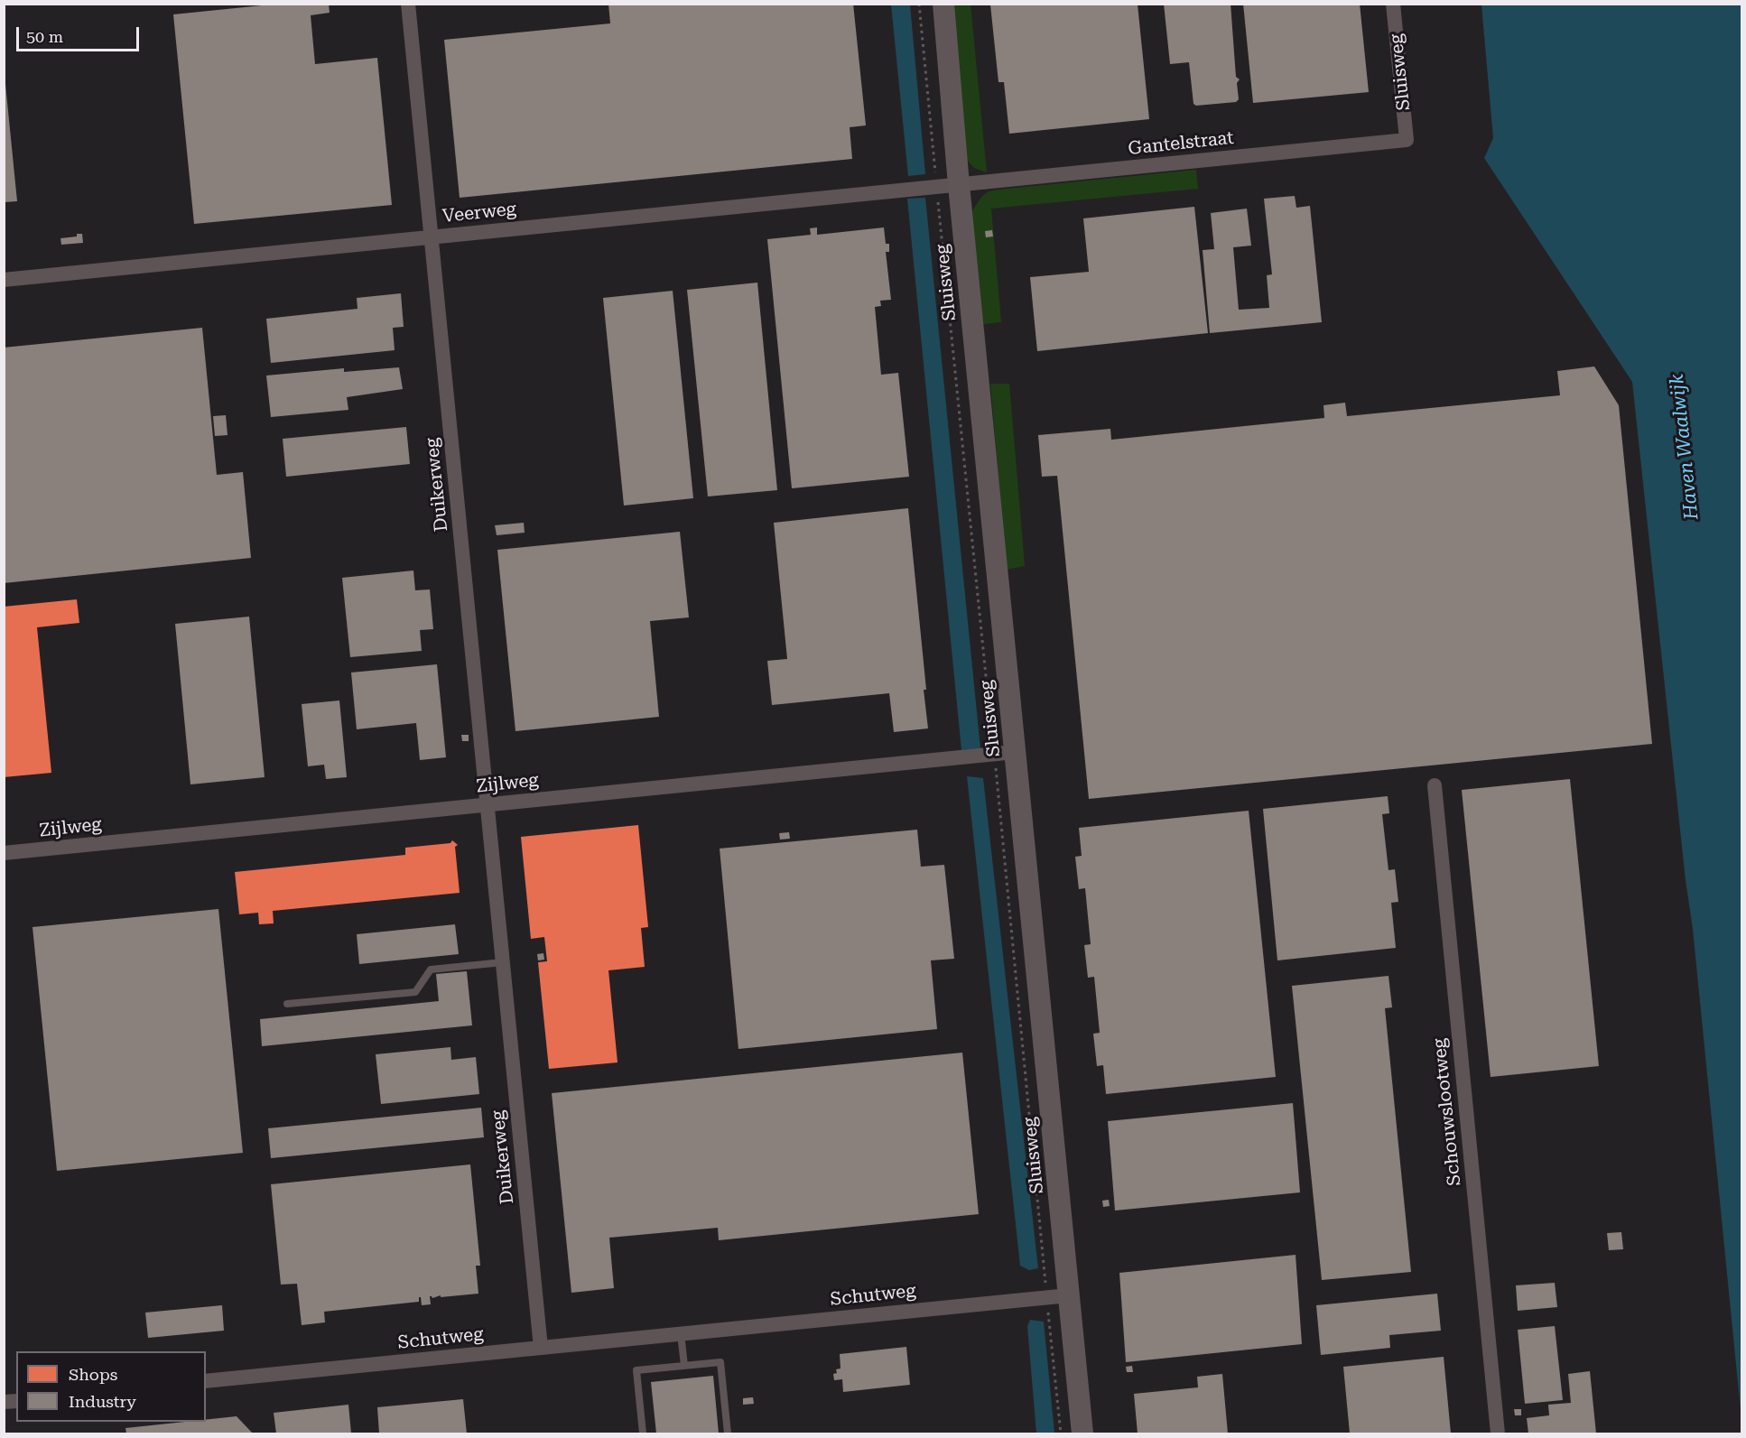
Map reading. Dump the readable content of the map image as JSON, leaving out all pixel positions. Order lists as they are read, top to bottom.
{
  "streets": {
    "street": [
      "Sluisweg",
      "Gantelstraat",
      "Veerweg",
      "Duikerweg",
      "Zijlweg",
      "Schouwslootweg",
      "Schutweg"
    ]
  },
  "crossings": [
    ["Sluisweg", "Gantelstraat"],
    ["Sluisweg", "Veerweg"],
    ["Sluisweg", "Zijlweg"],
    ["Sluisweg", "Schutweg"],
    ["Gantelstraat", "Veerweg"],
    ["Veerweg", "Duikerweg"],
    ["Duikerweg", "Zijlweg"],
    ["Duikerweg", "Schutweg"]
  ],
  "water": ["Haven Waalwijk"],
  "legend": ["Shops", "Industry"],
  "scale_bar": "50 m"
}
